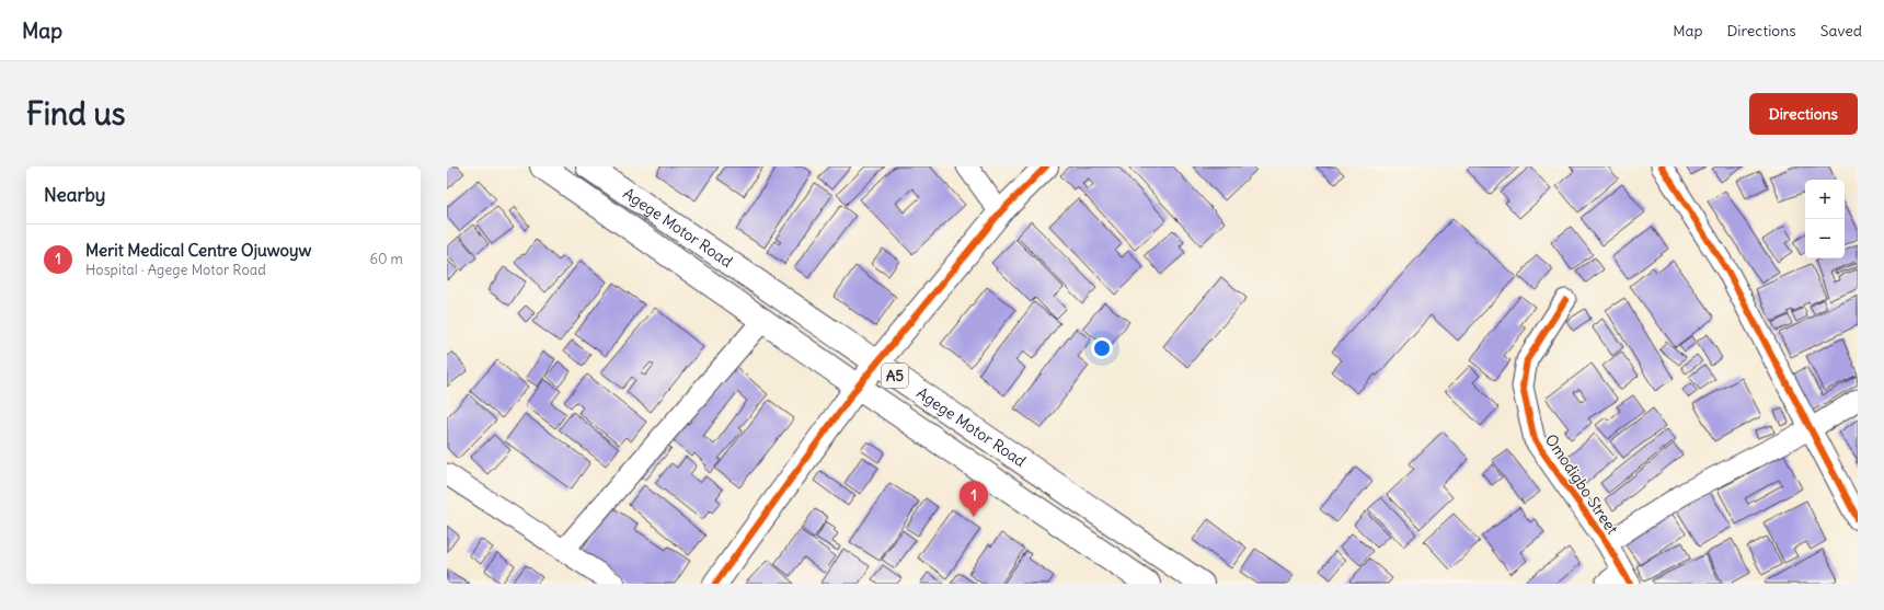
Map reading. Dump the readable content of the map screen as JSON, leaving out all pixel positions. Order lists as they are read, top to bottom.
{
  "streets": {
    "main road": ["Agege Motor Road", "A5"],
    "street": ["Omodigbo Street"]
  },
  "page": {
    "header": "Map",
    "nav": ["Map", "Directions", "Saved"],
    "buttons": "Directions",
    "title": "Find us",
    "heading": "Nearby",
    "map_buttons": ["+", "−"],
    "list": [
      {
        "mark": "1",
        "name": "Merit Medical Centre Ojuwoyw",
        "note": "Hospital · Agege Motor Road",
        "value": "60 m"
      }
    ],
    "pins": "1"
  }
}
